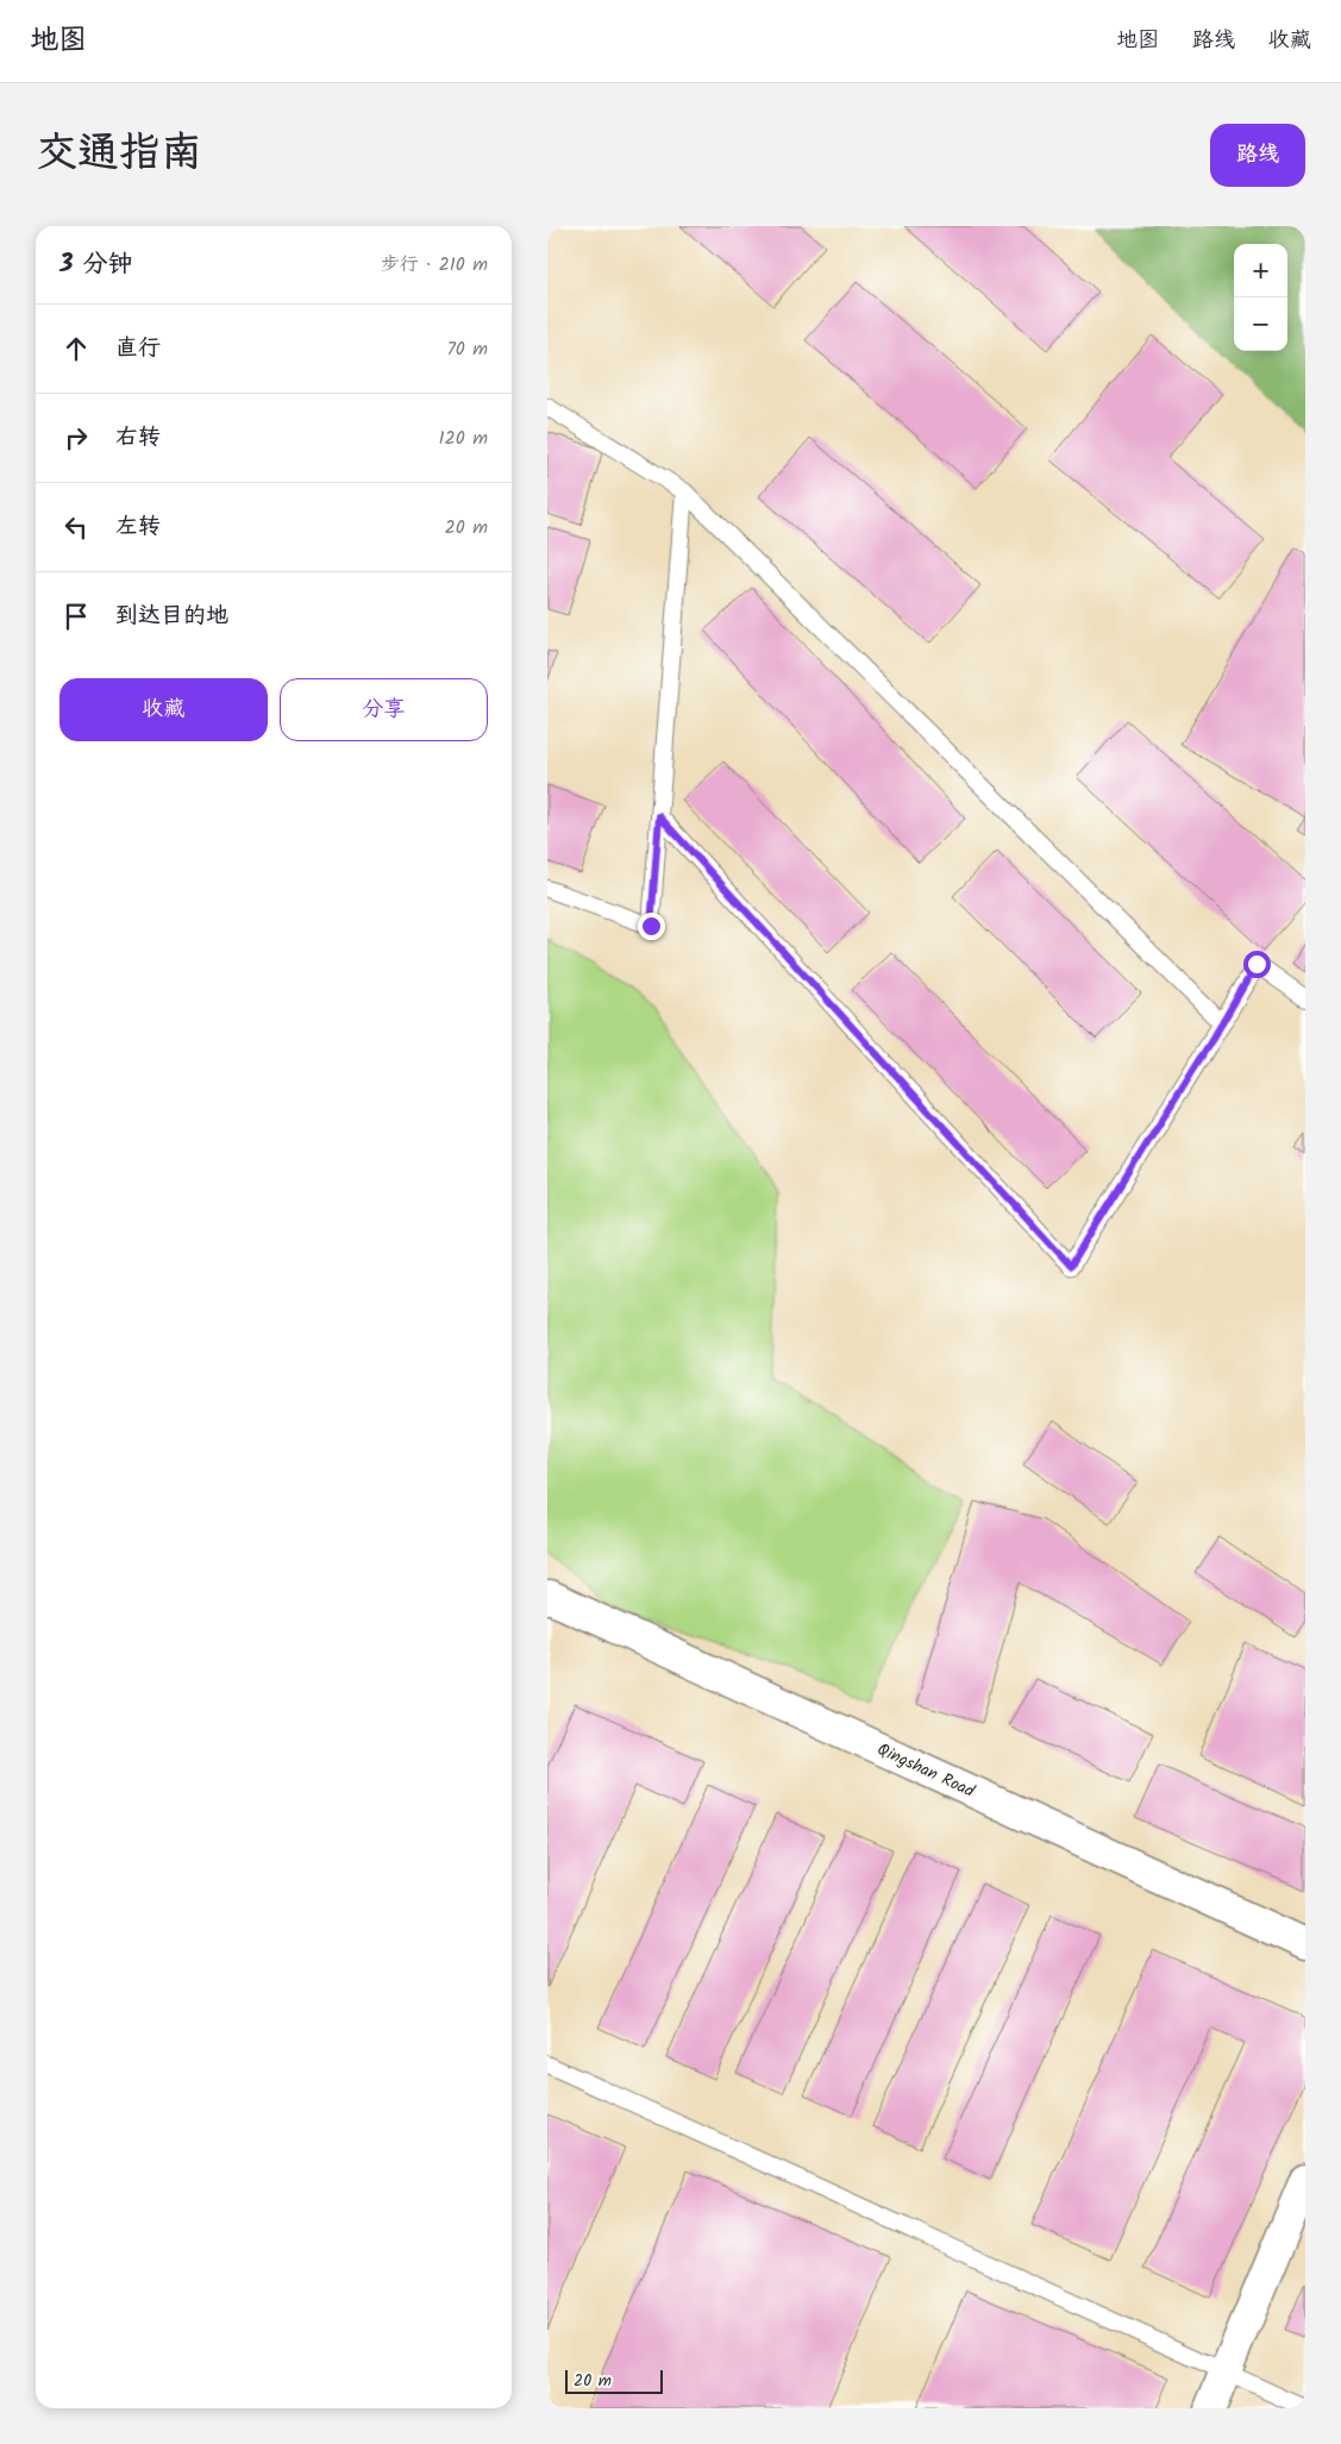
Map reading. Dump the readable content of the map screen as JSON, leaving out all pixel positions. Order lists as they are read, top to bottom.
{
  "streets": {
    "street": ["Qingshan Road"]
  },
  "scale_bar": "20 m",
  "page": {
    "header": "地图",
    "nav": ["地图", "路线", "收藏"],
    "title": "交通指南",
    "buttons": [
      "路线",
      ["收藏", "分享"]
    ],
    "heading": ["3 分钟", "步行 · 210 m"],
    "map_buttons": ["+", "−"],
    "list": [
      ["直行", "70 m"],
      ["右转", "120 m"],
      ["左转", "20 m"],
      "到达目的地"
    ],
    "scale": "20 m"
  }
}
